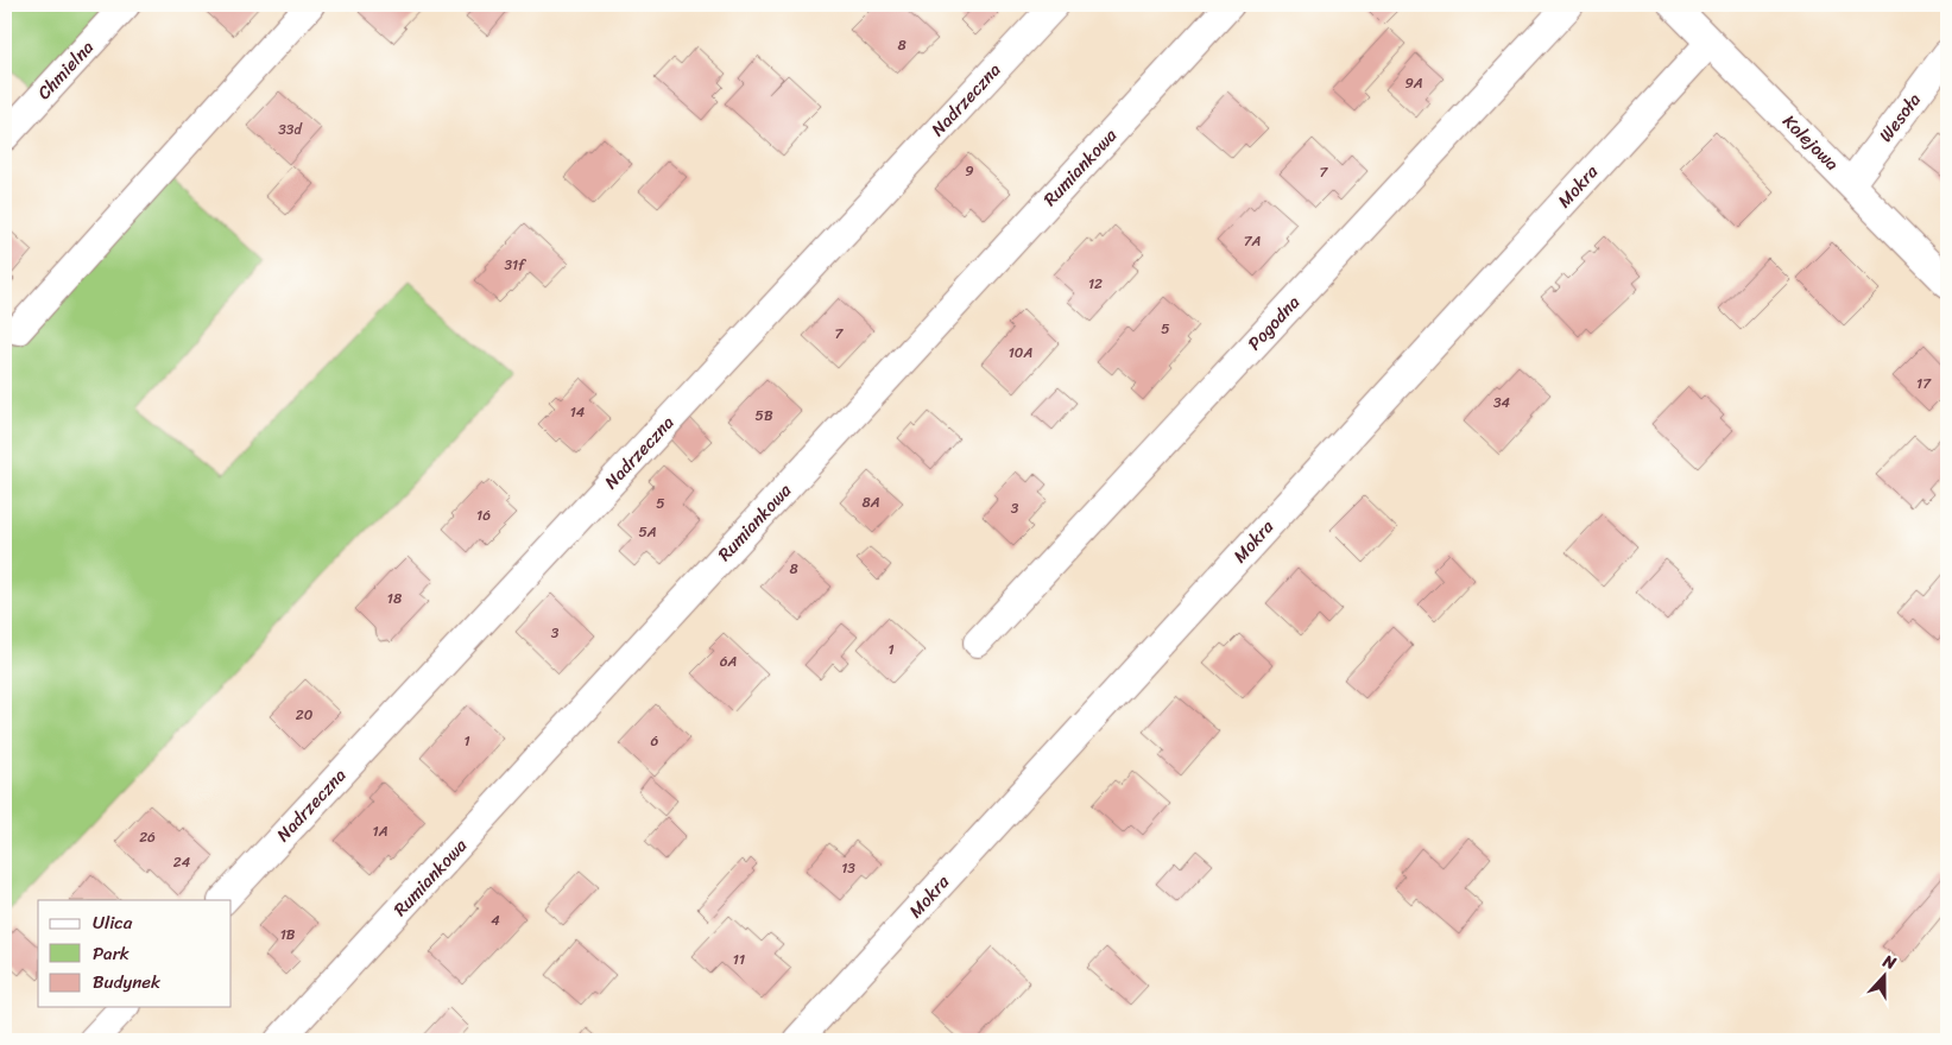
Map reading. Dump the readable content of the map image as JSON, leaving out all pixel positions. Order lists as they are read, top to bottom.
{
  "streets": {
    "street": [
      "Chmielna",
      "Nadrzeczna",
      "Wesoła",
      "Kolejowa",
      "Rumiankowa",
      "Mokra",
      "Pogodna"
    ]
  },
  "crossings": [
    ["Wesoła", "Kolejowa"],
    ["Kolejowa", "Mokra"]
  ],
  "house_numbers": [
    "8",
    "9A",
    "33d",
    "9",
    "7",
    "7A",
    "31f",
    "12",
    "5",
    "7",
    "10A",
    "17",
    "34",
    "14",
    "5B",
    "8A",
    "5",
    "3",
    "16",
    "5A",
    "8",
    "18",
    "3",
    "1",
    "6A",
    "20",
    "1",
    "6",
    "1A",
    "26",
    "24",
    "13",
    "4",
    "1B",
    "11"
  ],
  "legend": ["Ulica", "Park", "Budynek"],
  "north": "top"
}
